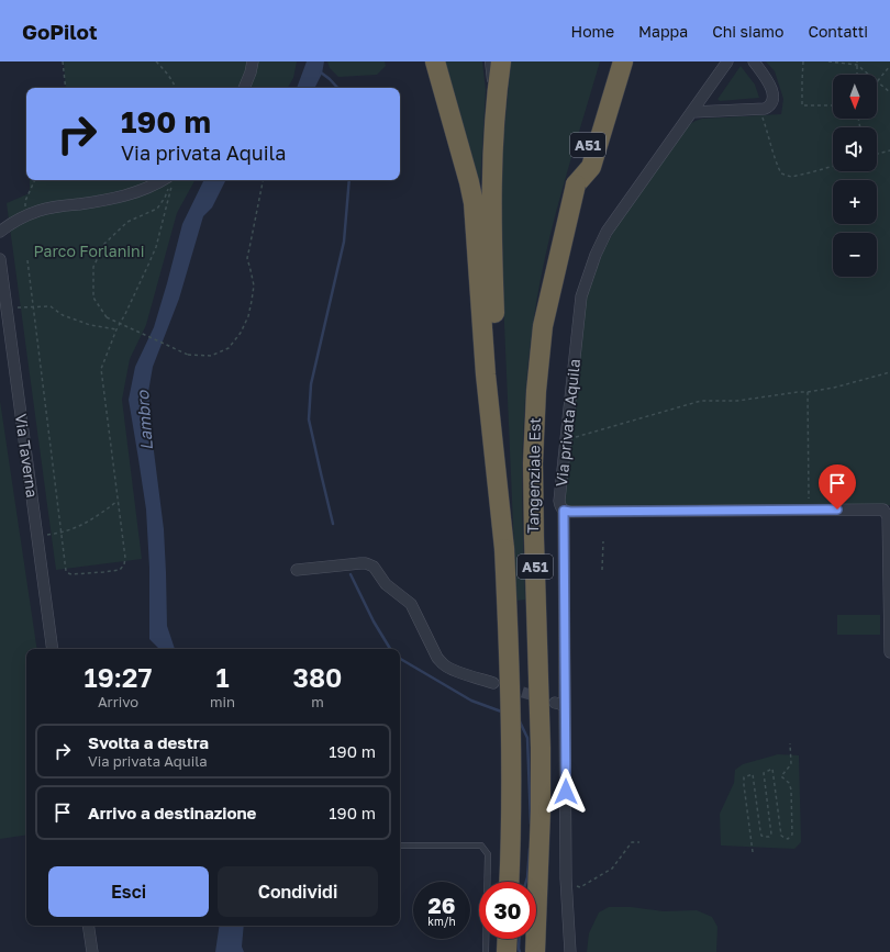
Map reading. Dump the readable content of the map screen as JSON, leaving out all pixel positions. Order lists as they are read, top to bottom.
{
  "streets": {
    "highway": ["A51", "Tangenziale Est"],
    "street": ["Via privata Aquila", "Via Taverna"]
  },
  "water": ["Lambro"],
  "parks": ["Parco Forlanini"],
  "north": "bottom",
  "page": {
    "header": "GoPilot",
    "nav": [
      "Home",
      "Mappa",
      "Chi siamo",
      "Contatti"
    ],
    "map_buttons": ["+", "−"],
    "turn": ["190 m", "Via privata Aquila"],
    "eta": [
      "19:27",
      "Arrivo",
      "1",
      "min",
      "380",
      "m"
    ],
    "list": [
      {
        "name": "Svolta a destra",
        "note": "Via privata Aquila",
        "value": "190 m"
      },
      {
        "name": "Arrivo a destinazione",
        "value": "190 m"
      }
    ],
    "buttons": ["Esci", "Condividi"],
    "speed": "26 km/h",
    "limit": "30"
  }
}
